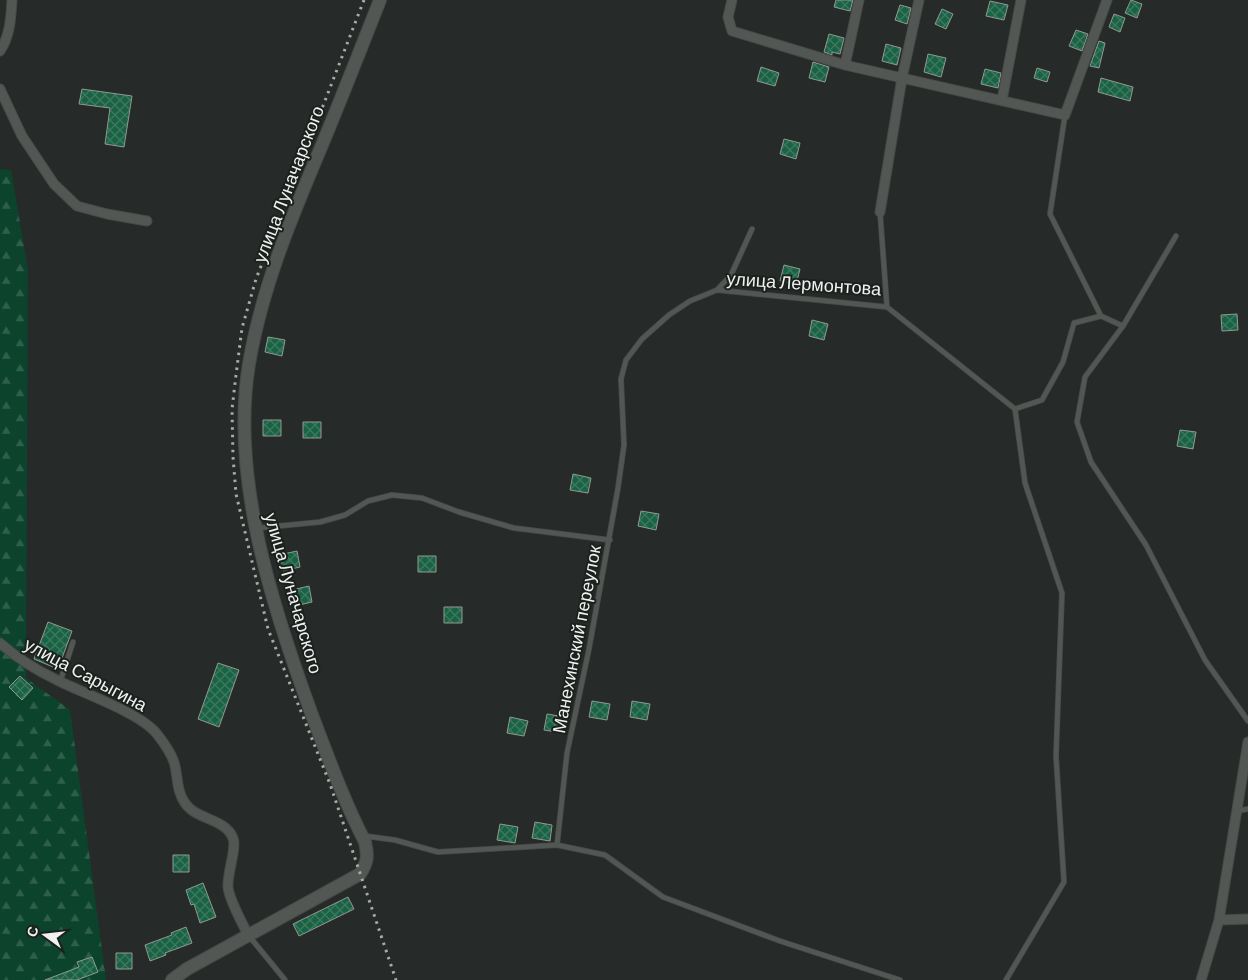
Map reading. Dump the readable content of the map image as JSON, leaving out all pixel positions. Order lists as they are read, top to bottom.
{
  "streets": {
    "main road": ["улица Луначарского"],
    "street": ["улица Сарыгина"],
    "lane": ["улица Лермонтова", "Манехинский переулок"]
  },
  "crossings": [
    ["улица Луначарского", "улица Сарыгина"],
    ["улица Лермонтова", "Манехинский переулок"]
  ],
  "north": "left"
}
